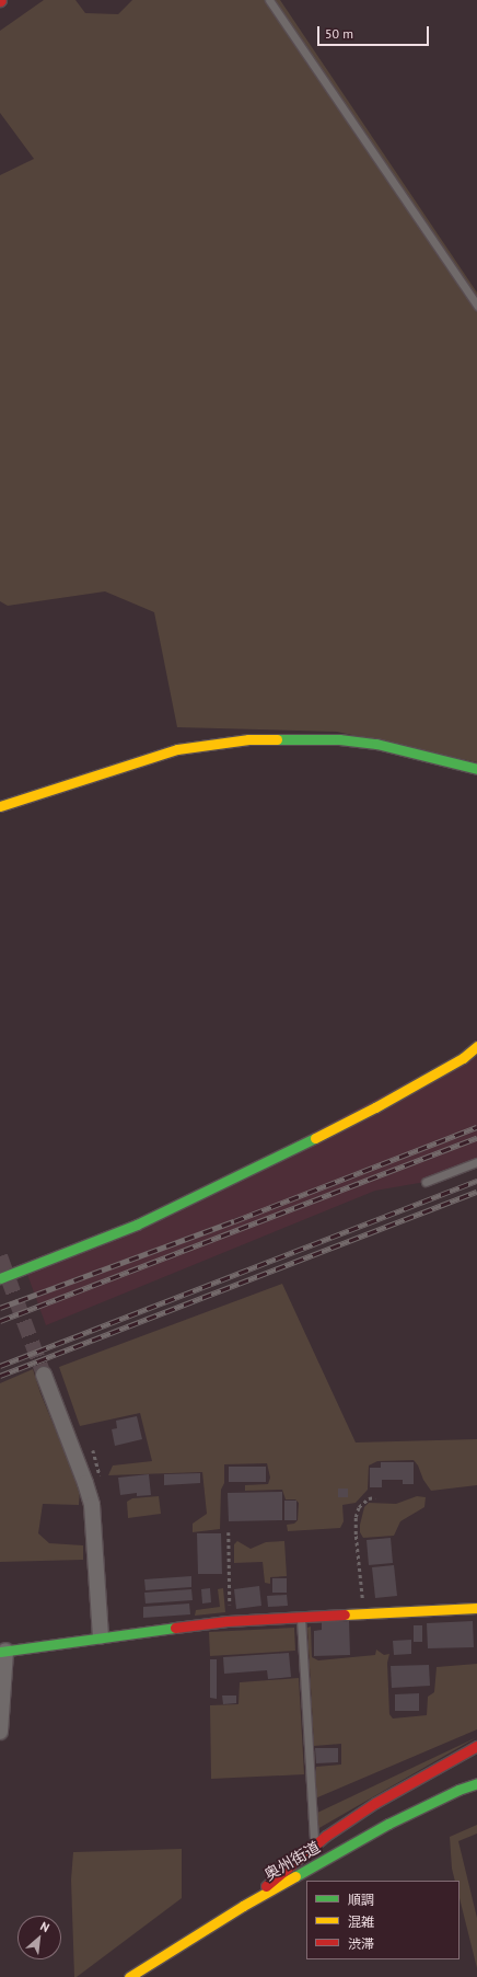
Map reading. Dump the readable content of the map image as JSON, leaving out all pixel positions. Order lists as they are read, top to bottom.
{
  "streets": {
    "main road": ["奥州街道"]
  },
  "legend": ["順調", "混雑", "渋滞"],
  "scale_bar": "50 m",
  "north": "top right"
}
